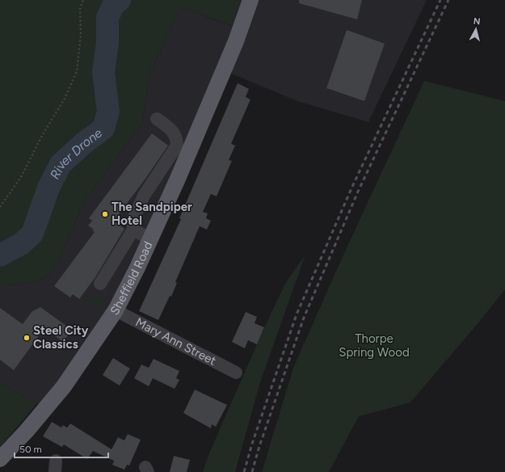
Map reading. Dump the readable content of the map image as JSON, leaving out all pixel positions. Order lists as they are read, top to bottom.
{
  "streets": {
    "main road": ["Sheffield Road"],
    "street": ["Mary Ann Street"]
  },
  "crossings": [
    ["Sheffield Road", "Mary Ann Street"]
  ],
  "water": ["River Drone"],
  "parks": ["Thorpe Spring Wood"],
  "places": ["The Sandpiper Hotel", "Steel City Classics"],
  "scale_bar": "50 m",
  "north": "top"
}
